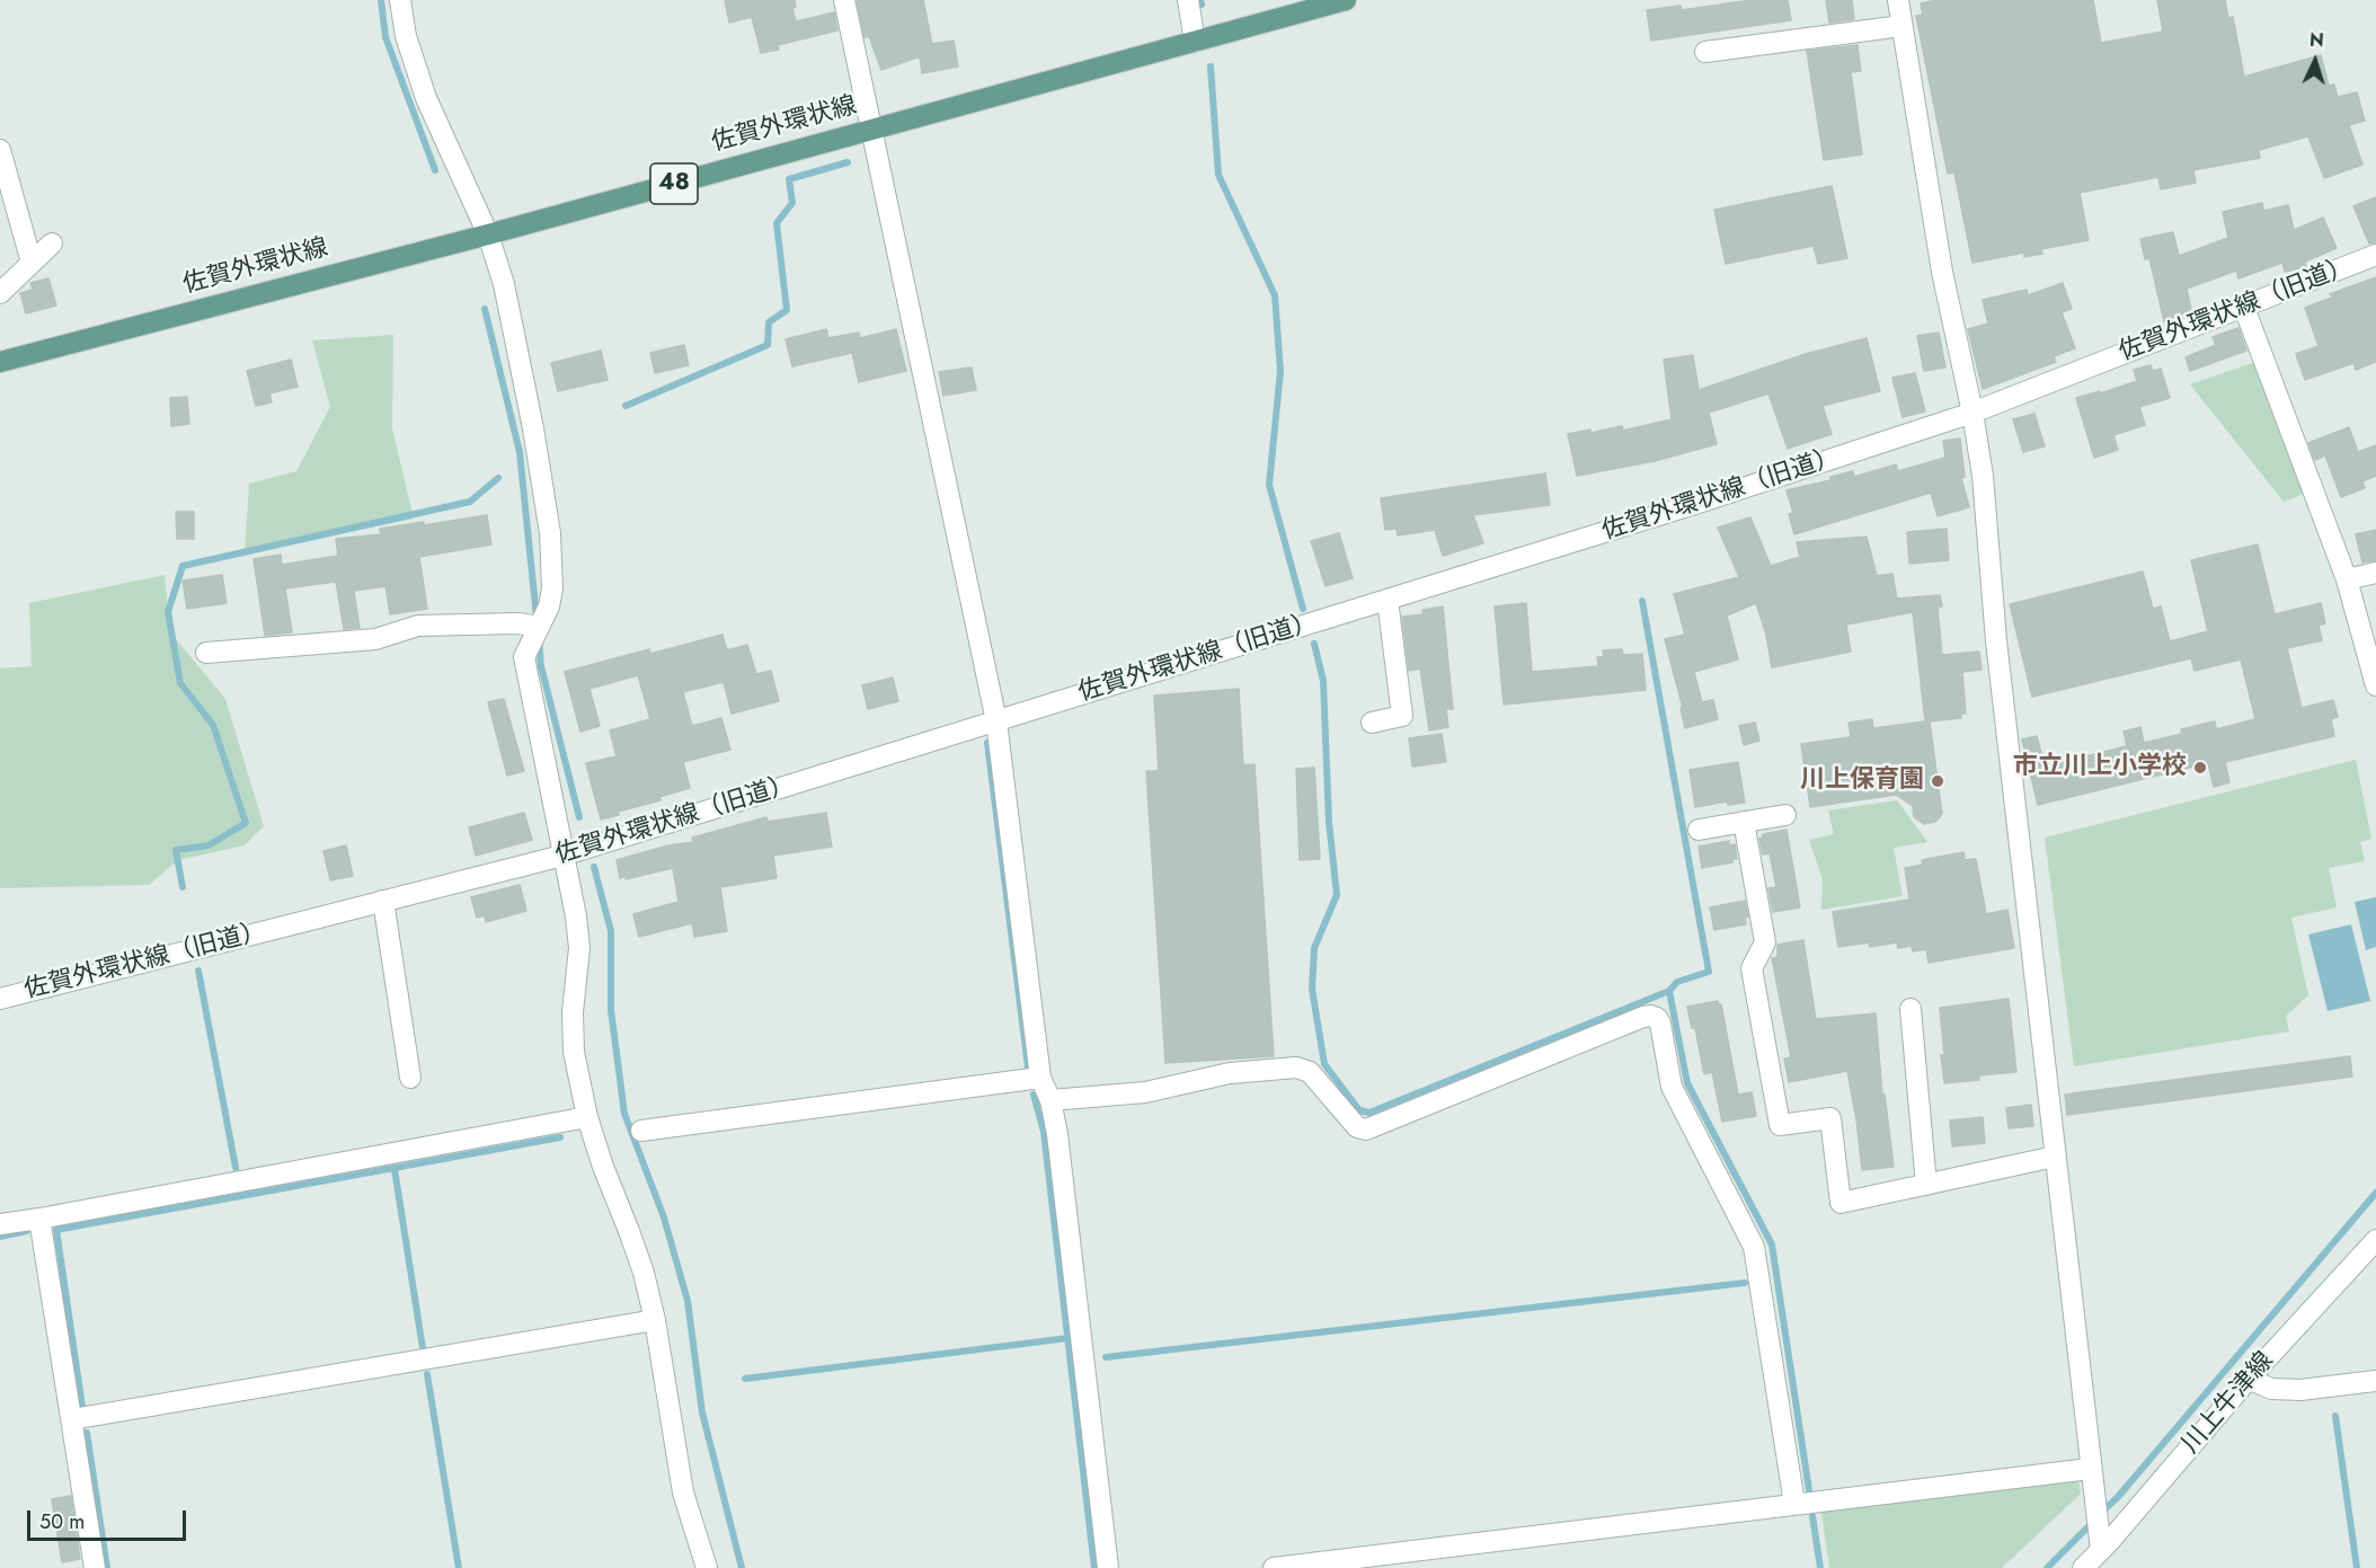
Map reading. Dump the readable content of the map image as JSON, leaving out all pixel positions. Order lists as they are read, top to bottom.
{
  "streets": {
    "main road": ["佐賀外環状線", "48"],
    "street": ["佐賀外環状線（旧道）", "川上牛津線"]
  },
  "places": ["市立川上小学校", "川上保育園"],
  "scale_bar": "50 m",
  "north": "top"
}
